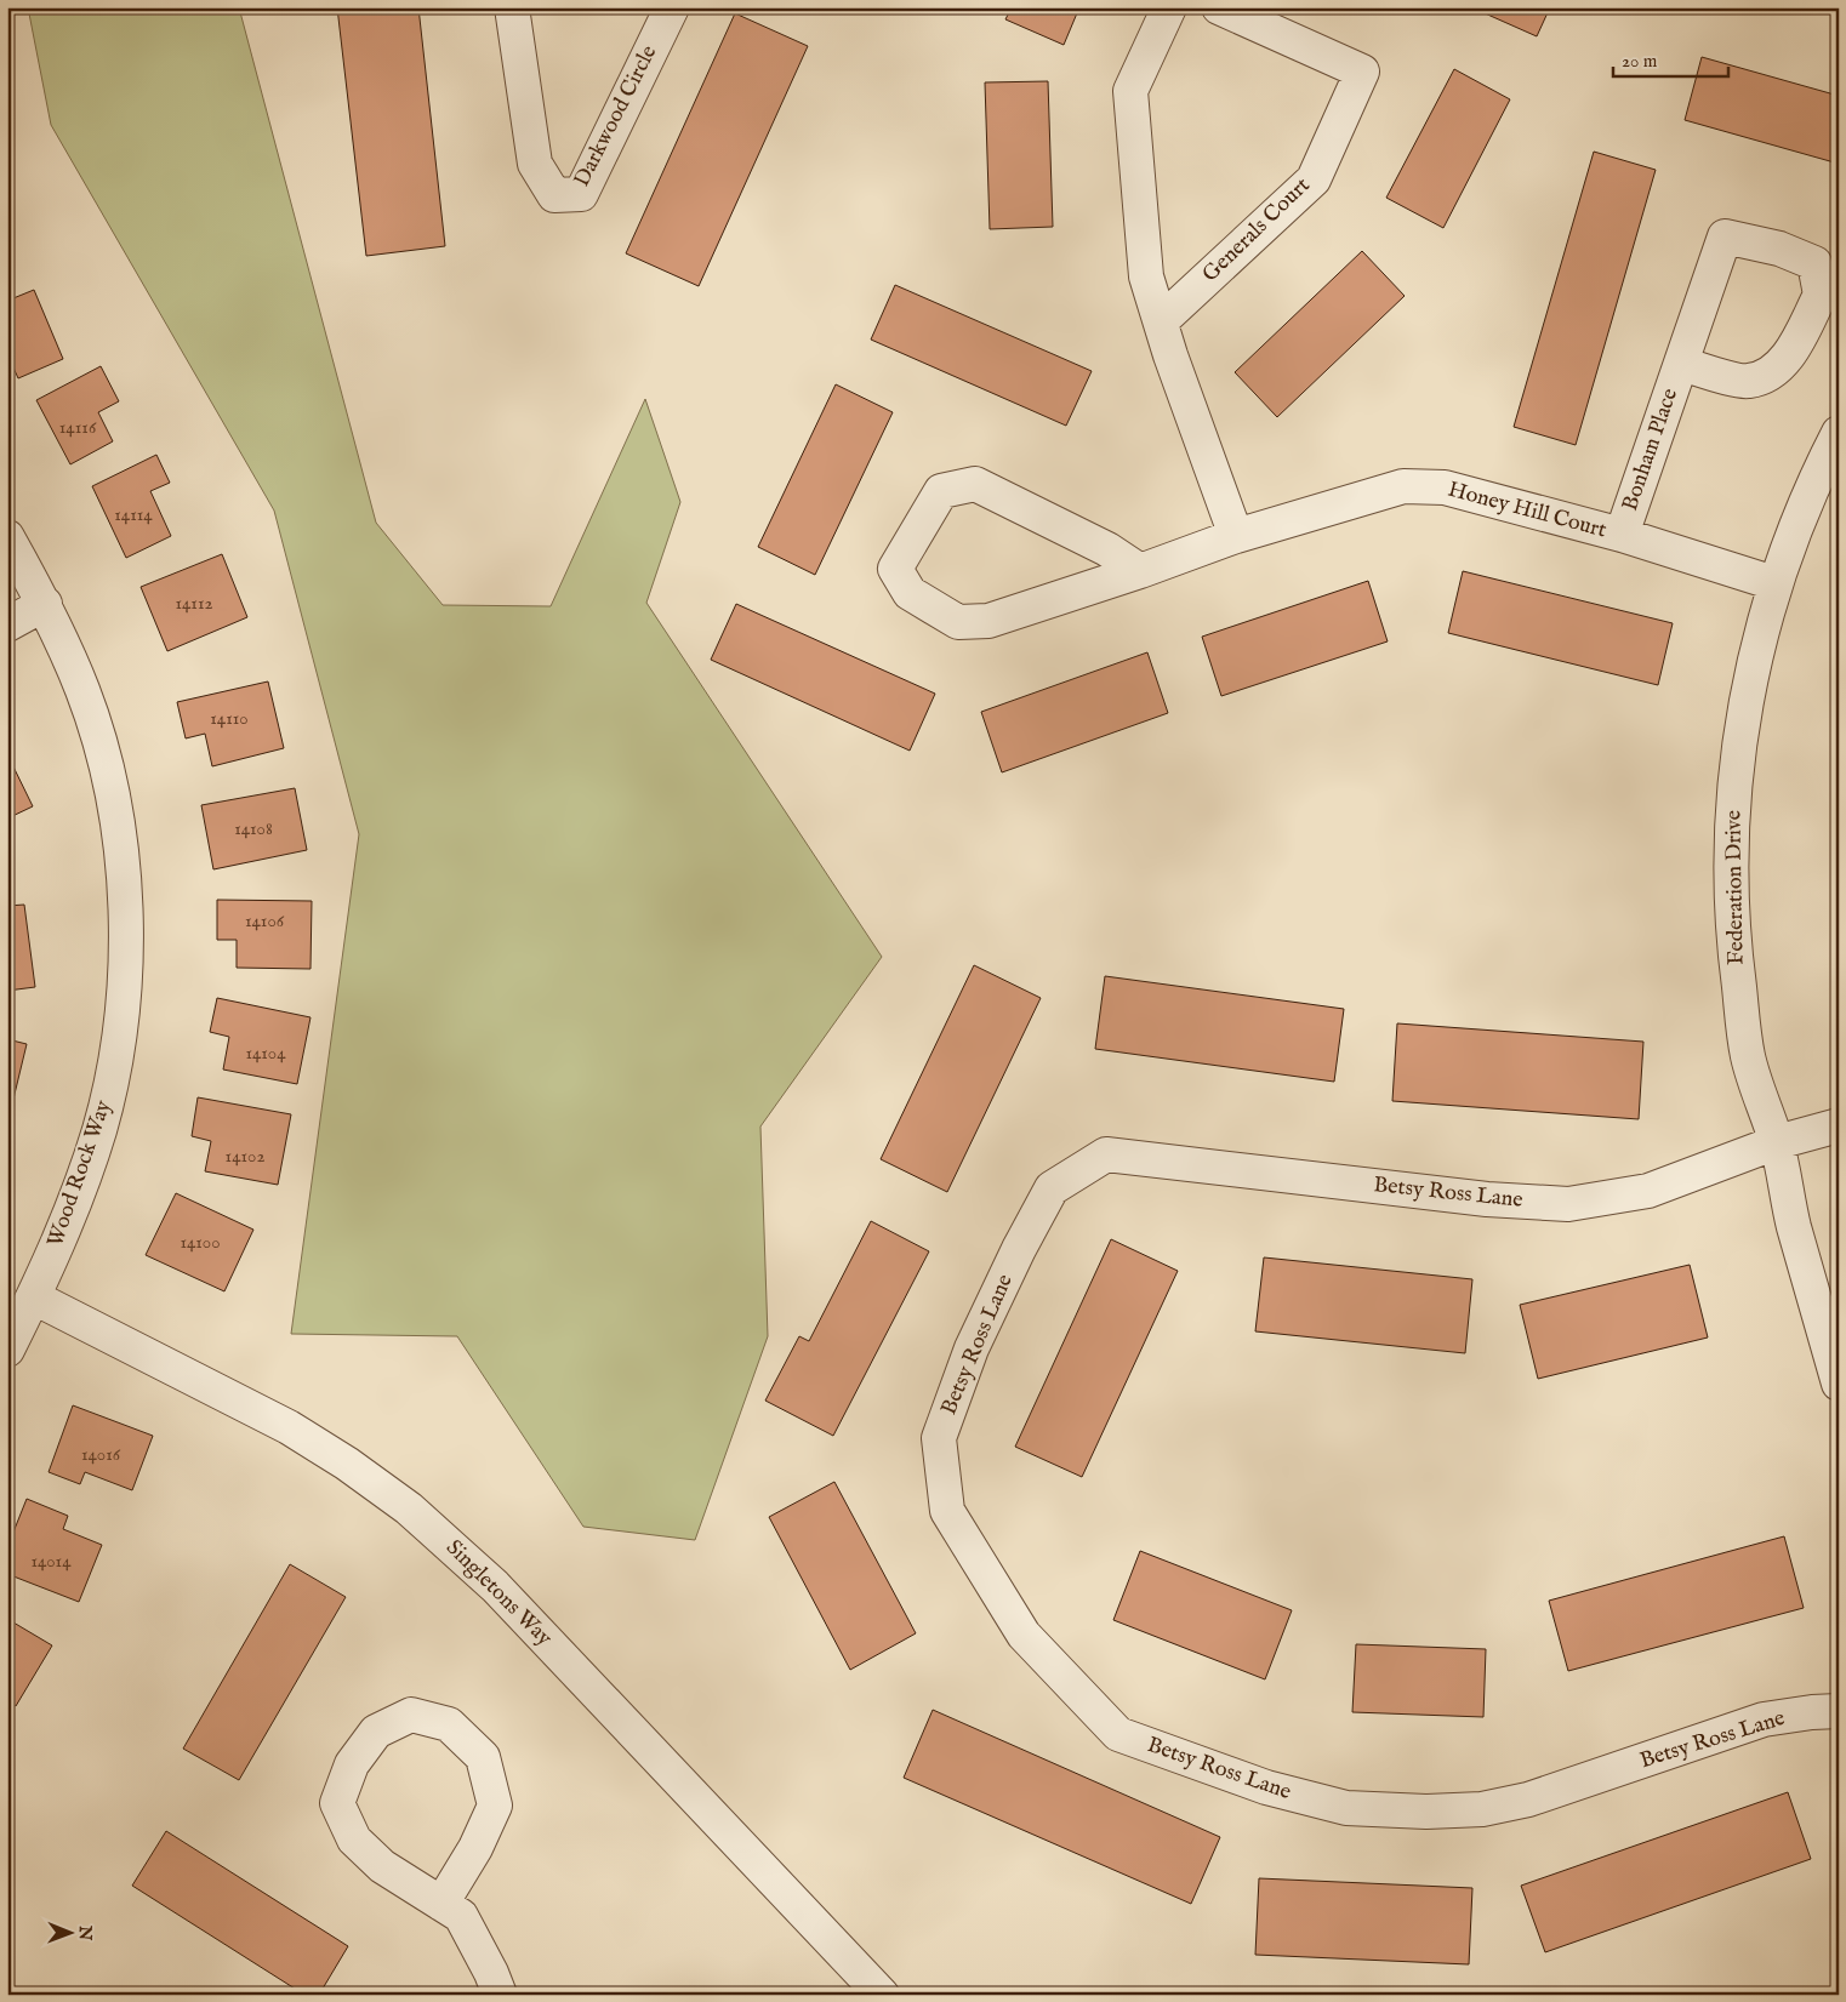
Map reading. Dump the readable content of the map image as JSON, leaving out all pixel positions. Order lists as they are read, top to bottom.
{
  "streets": {
    "street": [
      "Darkwood Circle",
      "Generals Court",
      "Bonham Place",
      "Honey Hill Court",
      "Federation Drive",
      "Wood Rock Way",
      "Betsy Ross Lane",
      "Singletons Way"
    ]
  },
  "crossings": [
    ["Bonham Place", "Honey Hill Court"],
    ["Honey Hill Court", "Federation Drive"],
    ["Federation Drive", "Betsy Ross Lane"],
    ["Wood Rock Way", "Singletons Way"]
  ],
  "house_numbers": [
    "14116",
    "14114",
    "14112",
    "14110",
    "14108",
    "14106",
    "14104",
    "14102",
    "14100",
    "14016",
    "14014"
  ],
  "scale_bar": "20 m",
  "north": "right"
}
